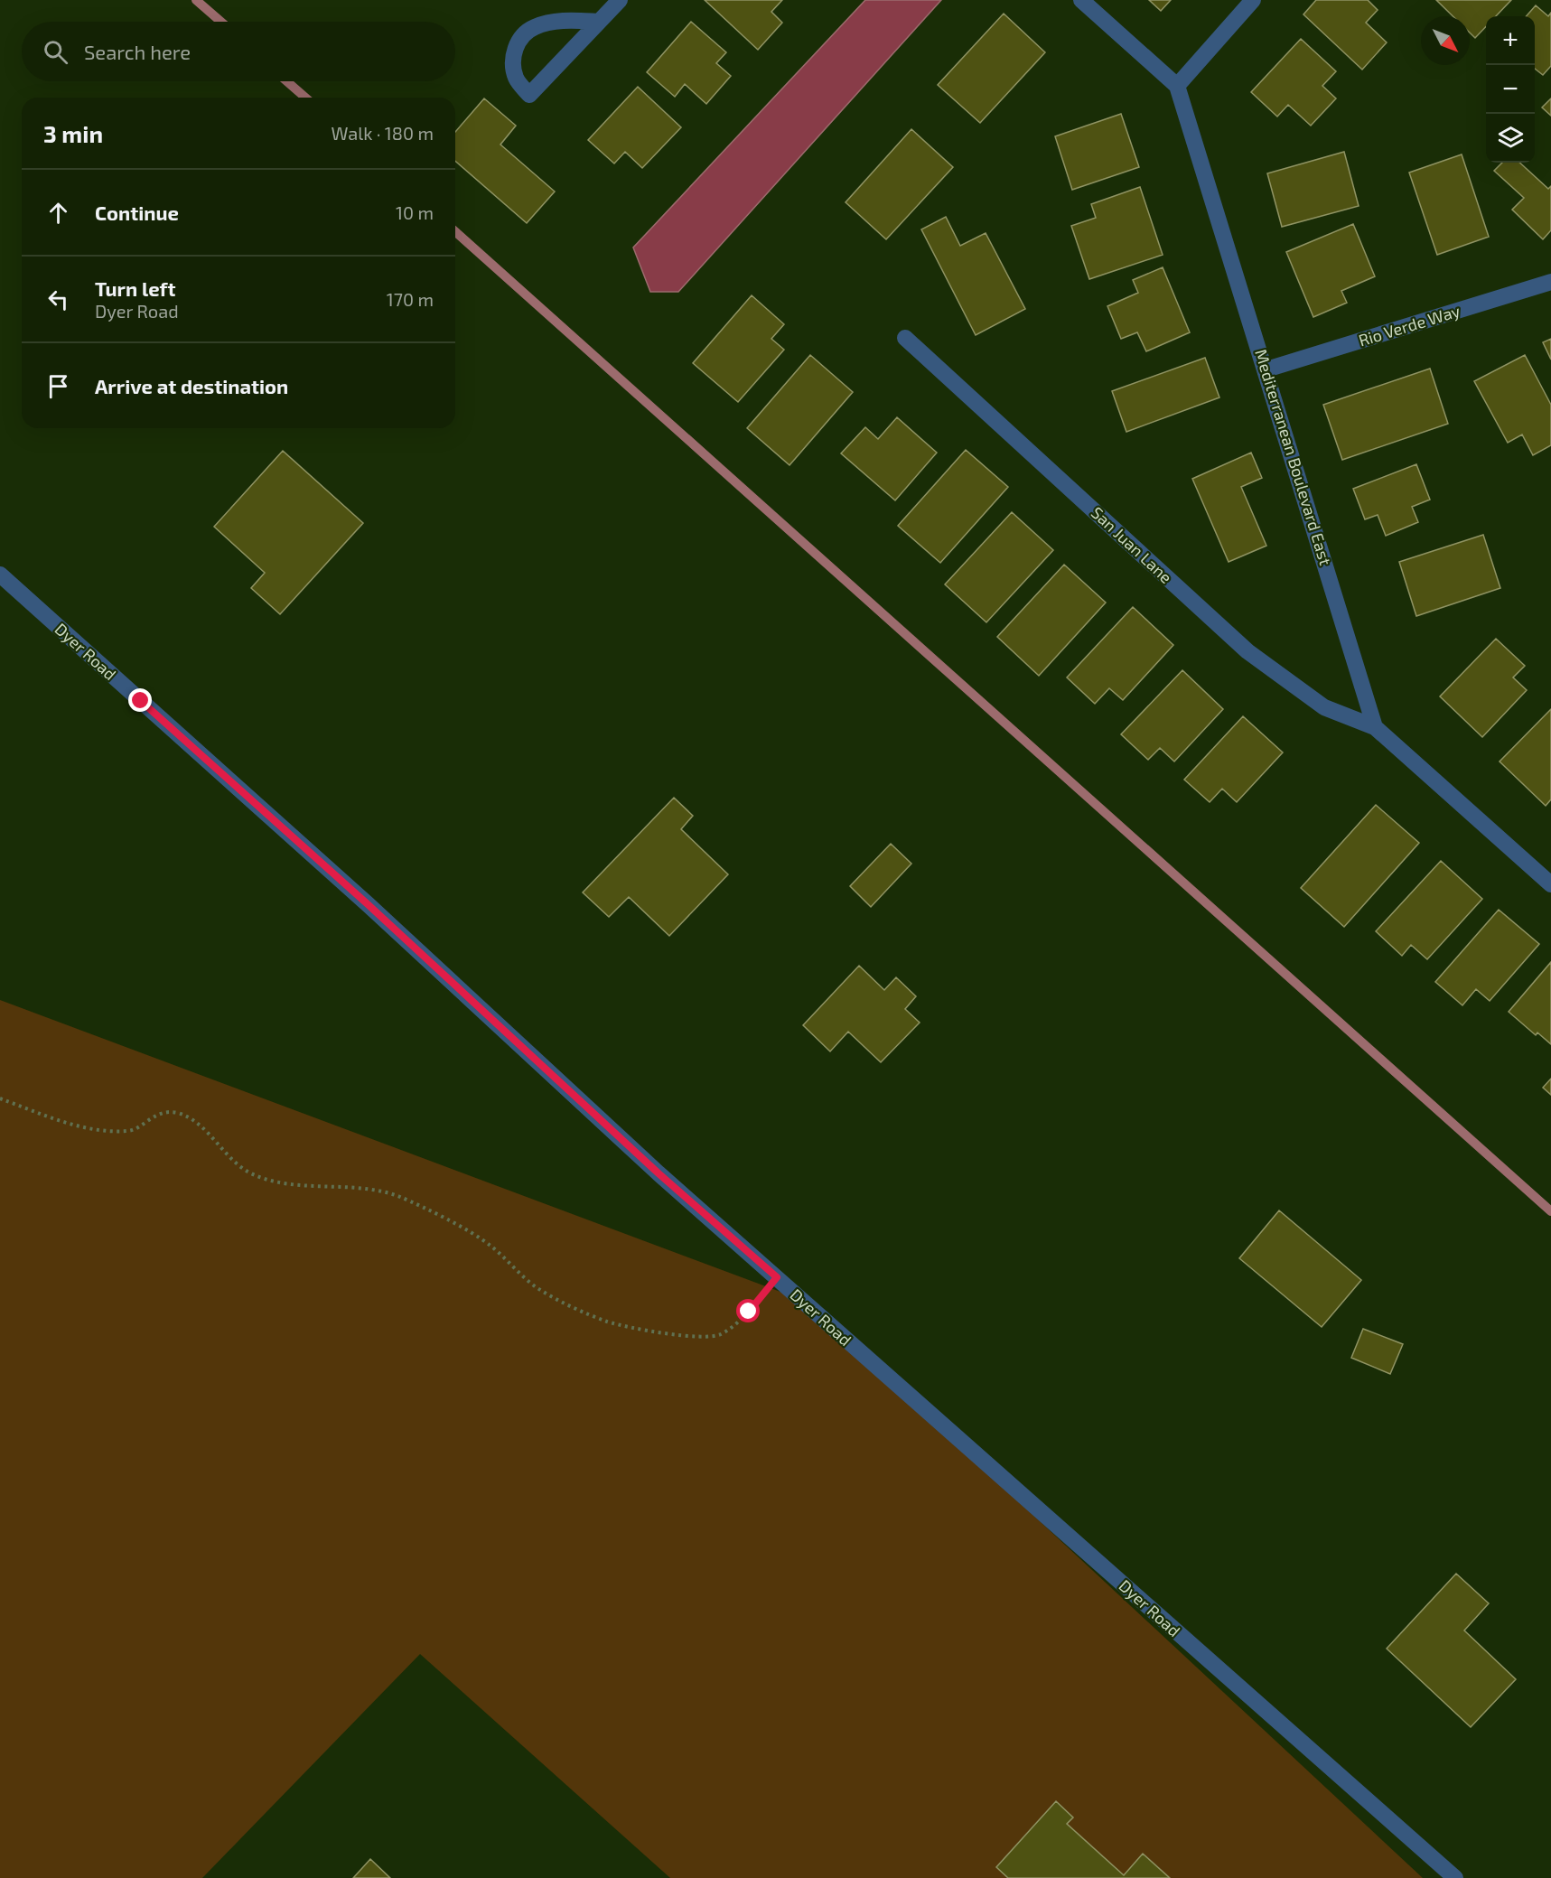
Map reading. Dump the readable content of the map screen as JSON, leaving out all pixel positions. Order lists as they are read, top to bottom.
{
  "streets": {
    "street": [
      "Rio Verde Way",
      "Mediterranean Boulevard East",
      "San Juan Lane",
      "Dyer Road"
    ]
  },
  "crossings": [
    ["Rio Verde Way", "Mediterranean Boulevard East"],
    ["Mediterranean Boulevard East", "San Juan Lane"]
  ],
  "north": "bottom right",
  "page": {
    "map_buttons": ["+", "−"],
    "search": "Search here",
    "heading": ["3 min", "Walk · 180 m"],
    "list": [
      ["Continue", "10 m"],
      ["Turn left", "Dyer Road", "170 m"],
      "Arrive at destination"
    ]
  }
}
